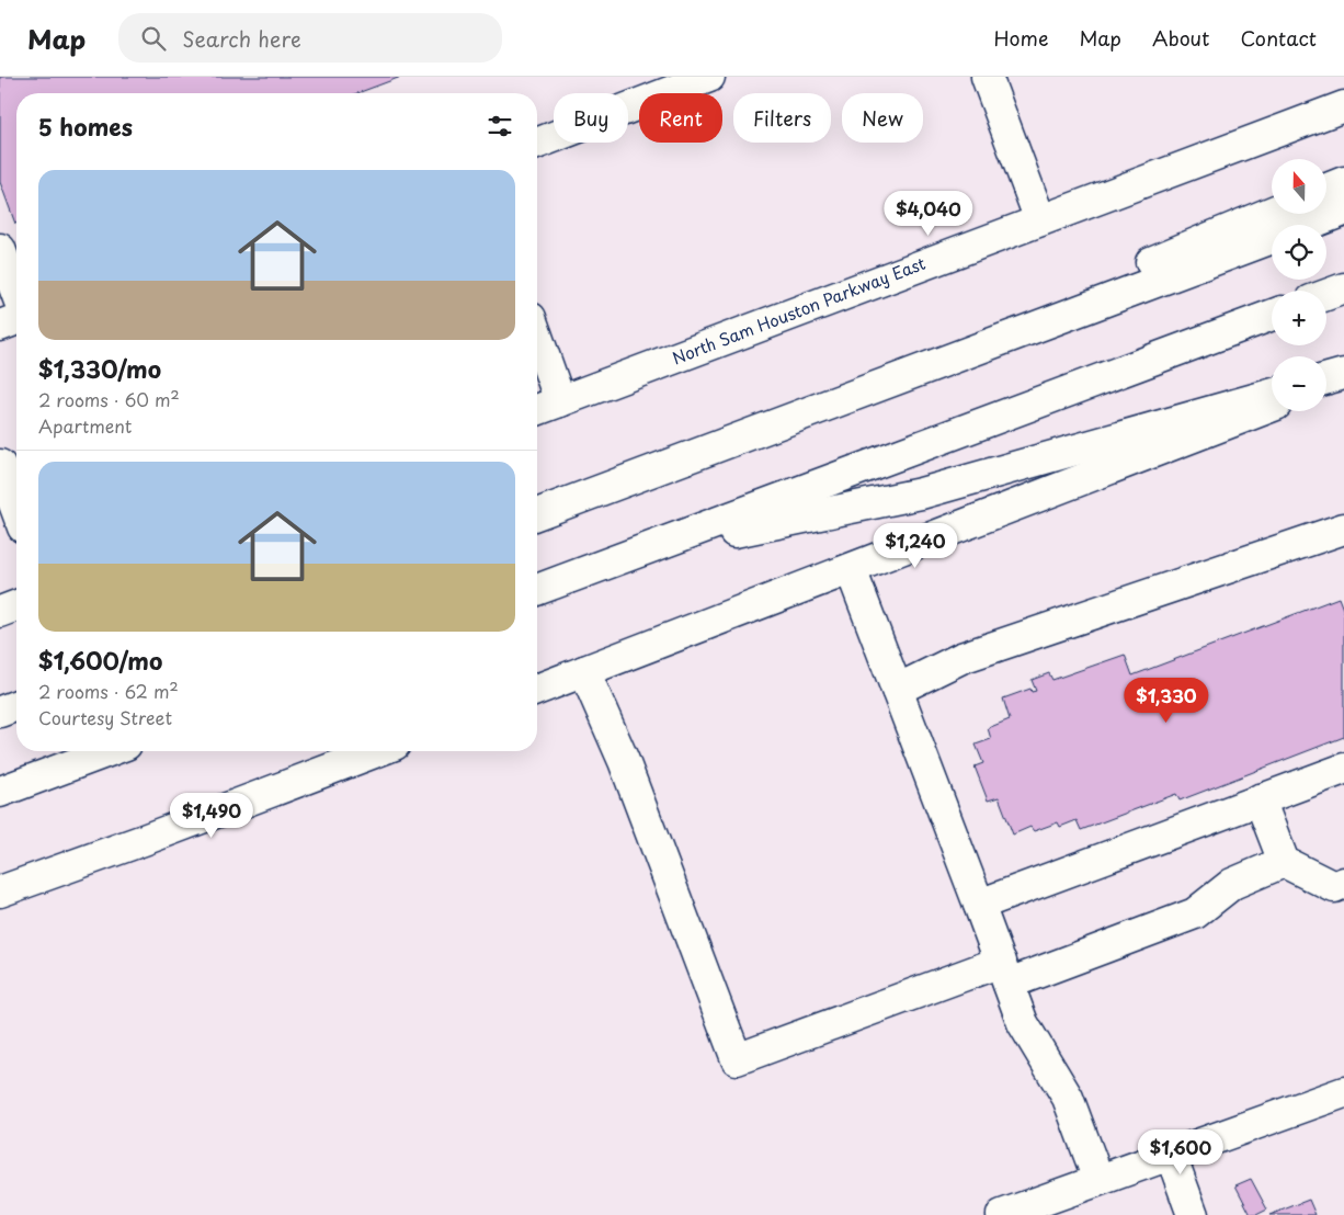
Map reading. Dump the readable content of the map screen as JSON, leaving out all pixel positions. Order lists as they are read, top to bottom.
{
  "streets": {
    "main road": ["North Sam Houston Parkway East"]
  },
  "north": "top",
  "page": {
    "header": "Map",
    "search": "Search here",
    "nav": [
      "Home",
      "Map",
      "About",
      "Contact"
    ],
    "chip": [
      "Buy",
      "Rent",
      "Filters",
      "New"
    ],
    "heading": "5 homes",
    "map_buttons": ["+", "−"],
    "list": [
      {
        "name": "$1,330/mo",
        "note": "2 rooms · 60 m² · Apartment"
      },
      {
        "name": "$1,600/mo",
        "note": "2 rooms · 62 m² · Courtesy Street"
      }
    ],
    "price": [
      "$4,040",
      "$1,240",
      "$1,330",
      "$1,490",
      "$1,600"
    ]
  }
}
